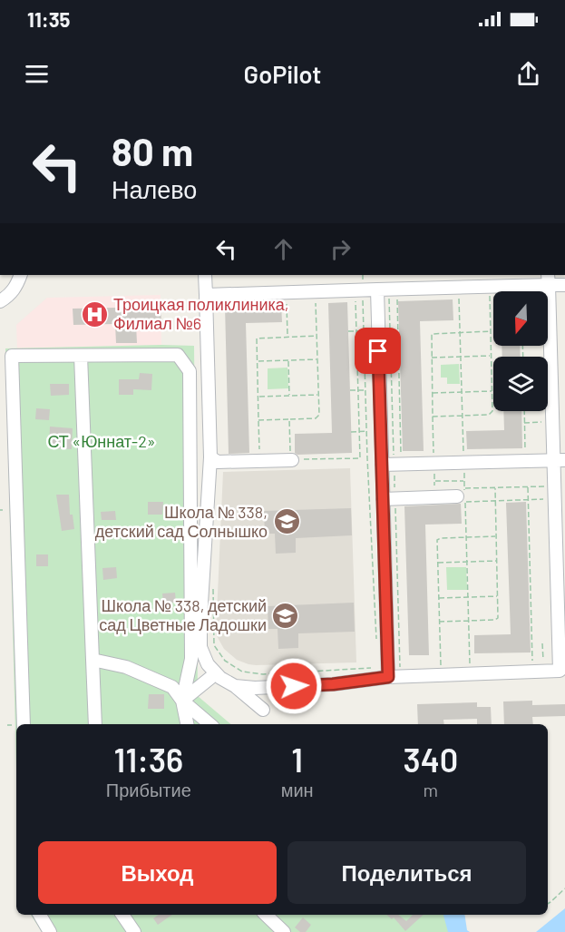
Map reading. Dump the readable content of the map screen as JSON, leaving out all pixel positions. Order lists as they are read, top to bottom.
{
  "parks": ["СТ «Юннат-2»"],
  "places": {
    "hospital": ["Троицкая поликлиника, Филиал №6"],
    "school or university": ["Школа № 338, детский сад Солнышко", "Школа № 338, детский сад Цветные Ладошки"]
  },
  "north": "bottom",
  "page": {
    "status": "11:35",
    "header": "GoPilot",
    "turn": ["80 m", "Налево"],
    "eta": [
      "11:36",
      "Прибытие",
      "1",
      "мин",
      "340",
      "m"
    ],
    "buttons": ["Выход", "Поделиться"]
  }
}
